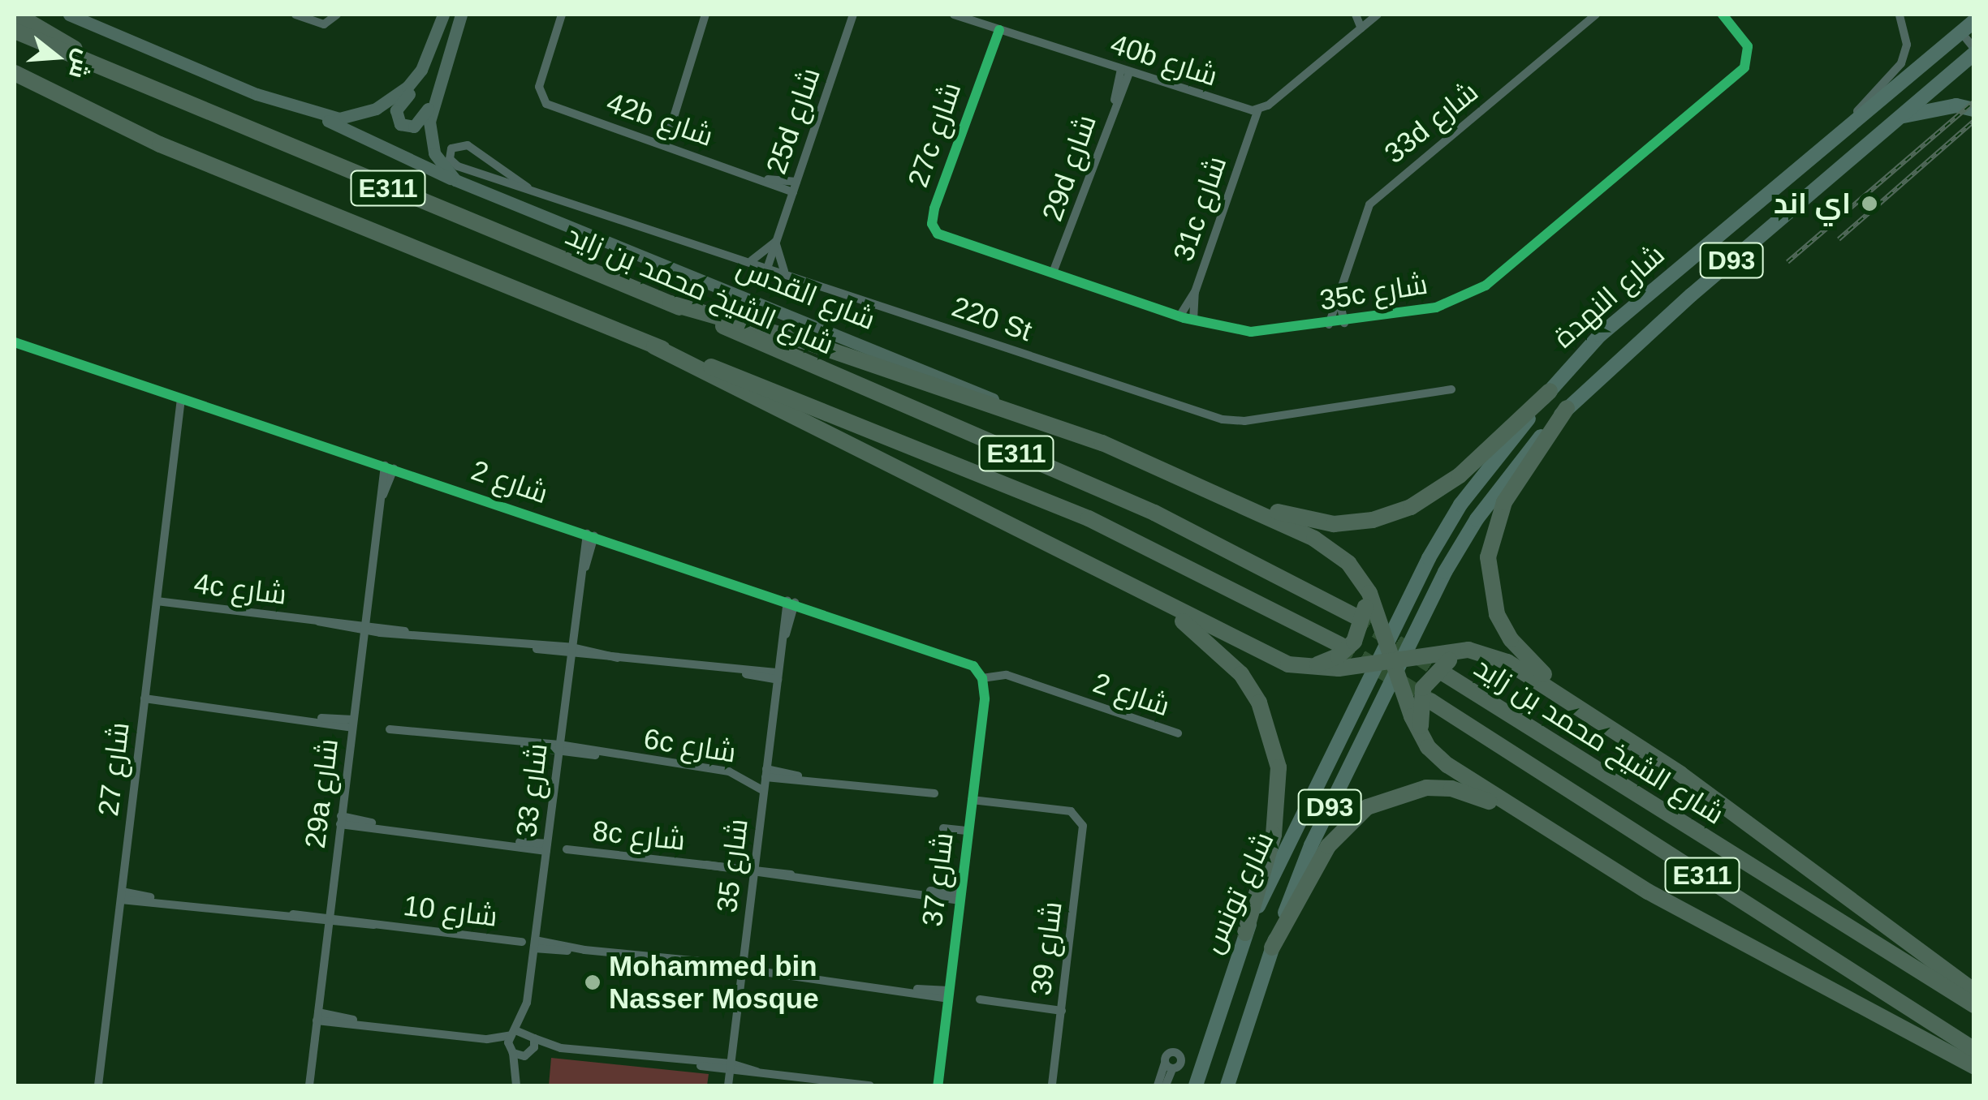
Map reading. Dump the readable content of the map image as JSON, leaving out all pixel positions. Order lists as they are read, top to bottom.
{
  "streets": {
    "highway": ["E311", "شارع الشيخ محمد بن زايد"],
    "main road": [
      "D93",
      "شارع القدس",
      "شارع النهدة",
      "شارع تونس"
    ],
    "street": [
      "40b شارع",
      "42b شارع",
      "25d شارع",
      "33d شارع",
      "27c شارع",
      "29d شارع",
      "31c شارع",
      "35c شارع",
      "220 St",
      "شارع 2",
      "4c شارع",
      "6c شارع",
      "شارع 27",
      "شارع 33",
      "29a شارع",
      "8c شارع",
      "شارع 35",
      "شارع 37",
      "شارع 10",
      "شارع 39"
    ]
  },
  "crossings": [
    ["40b شارع", "27c شارع"],
    ["40b شارع", "29d شارع"],
    ["40b شارع", "31c شارع"],
    ["42b شارع", "25d شارع"],
    ["25d شارع", "220 St"],
    ["33d شارع", "35c شارع"],
    ["27c شارع", "35c شارع"],
    ["29d شارع", "35c شارع"],
    ["31c شارع", "35c شارع"],
    ["شارع النهدة", "شارع تونس"],
    ["شارع 2", "شارع 27"],
    ["شارع 2", "شارع 33"],
    ["شارع 2", "29a شارع"],
    ["شارع 2", "شارع 35"],
    ["شارع 2", "شارع 37"],
    ["4c شارع", "شارع 27"],
    ["4c شارع", "شارع 33"],
    ["4c شارع", "29a شارع"],
    ["4c شارع", "شارع 35"],
    ["6c شارع", "شارع 33"],
    ["6c شارع", "شارع 35"],
    ["شارع 27", "شارع 10"],
    ["شارع 33", "شارع 10"],
    ["29a شارع", "شارع 10"],
    ["8c شارع", "شارع 35"],
    ["8c شارع", "شارع 37"],
    ["شارع 35", "شارع 10"],
    ["شارع 37", "شارع 39"]
  ],
  "places": ["اي اند", "Mohammed bin Nasser Mosque"],
  "north": "right"
}
